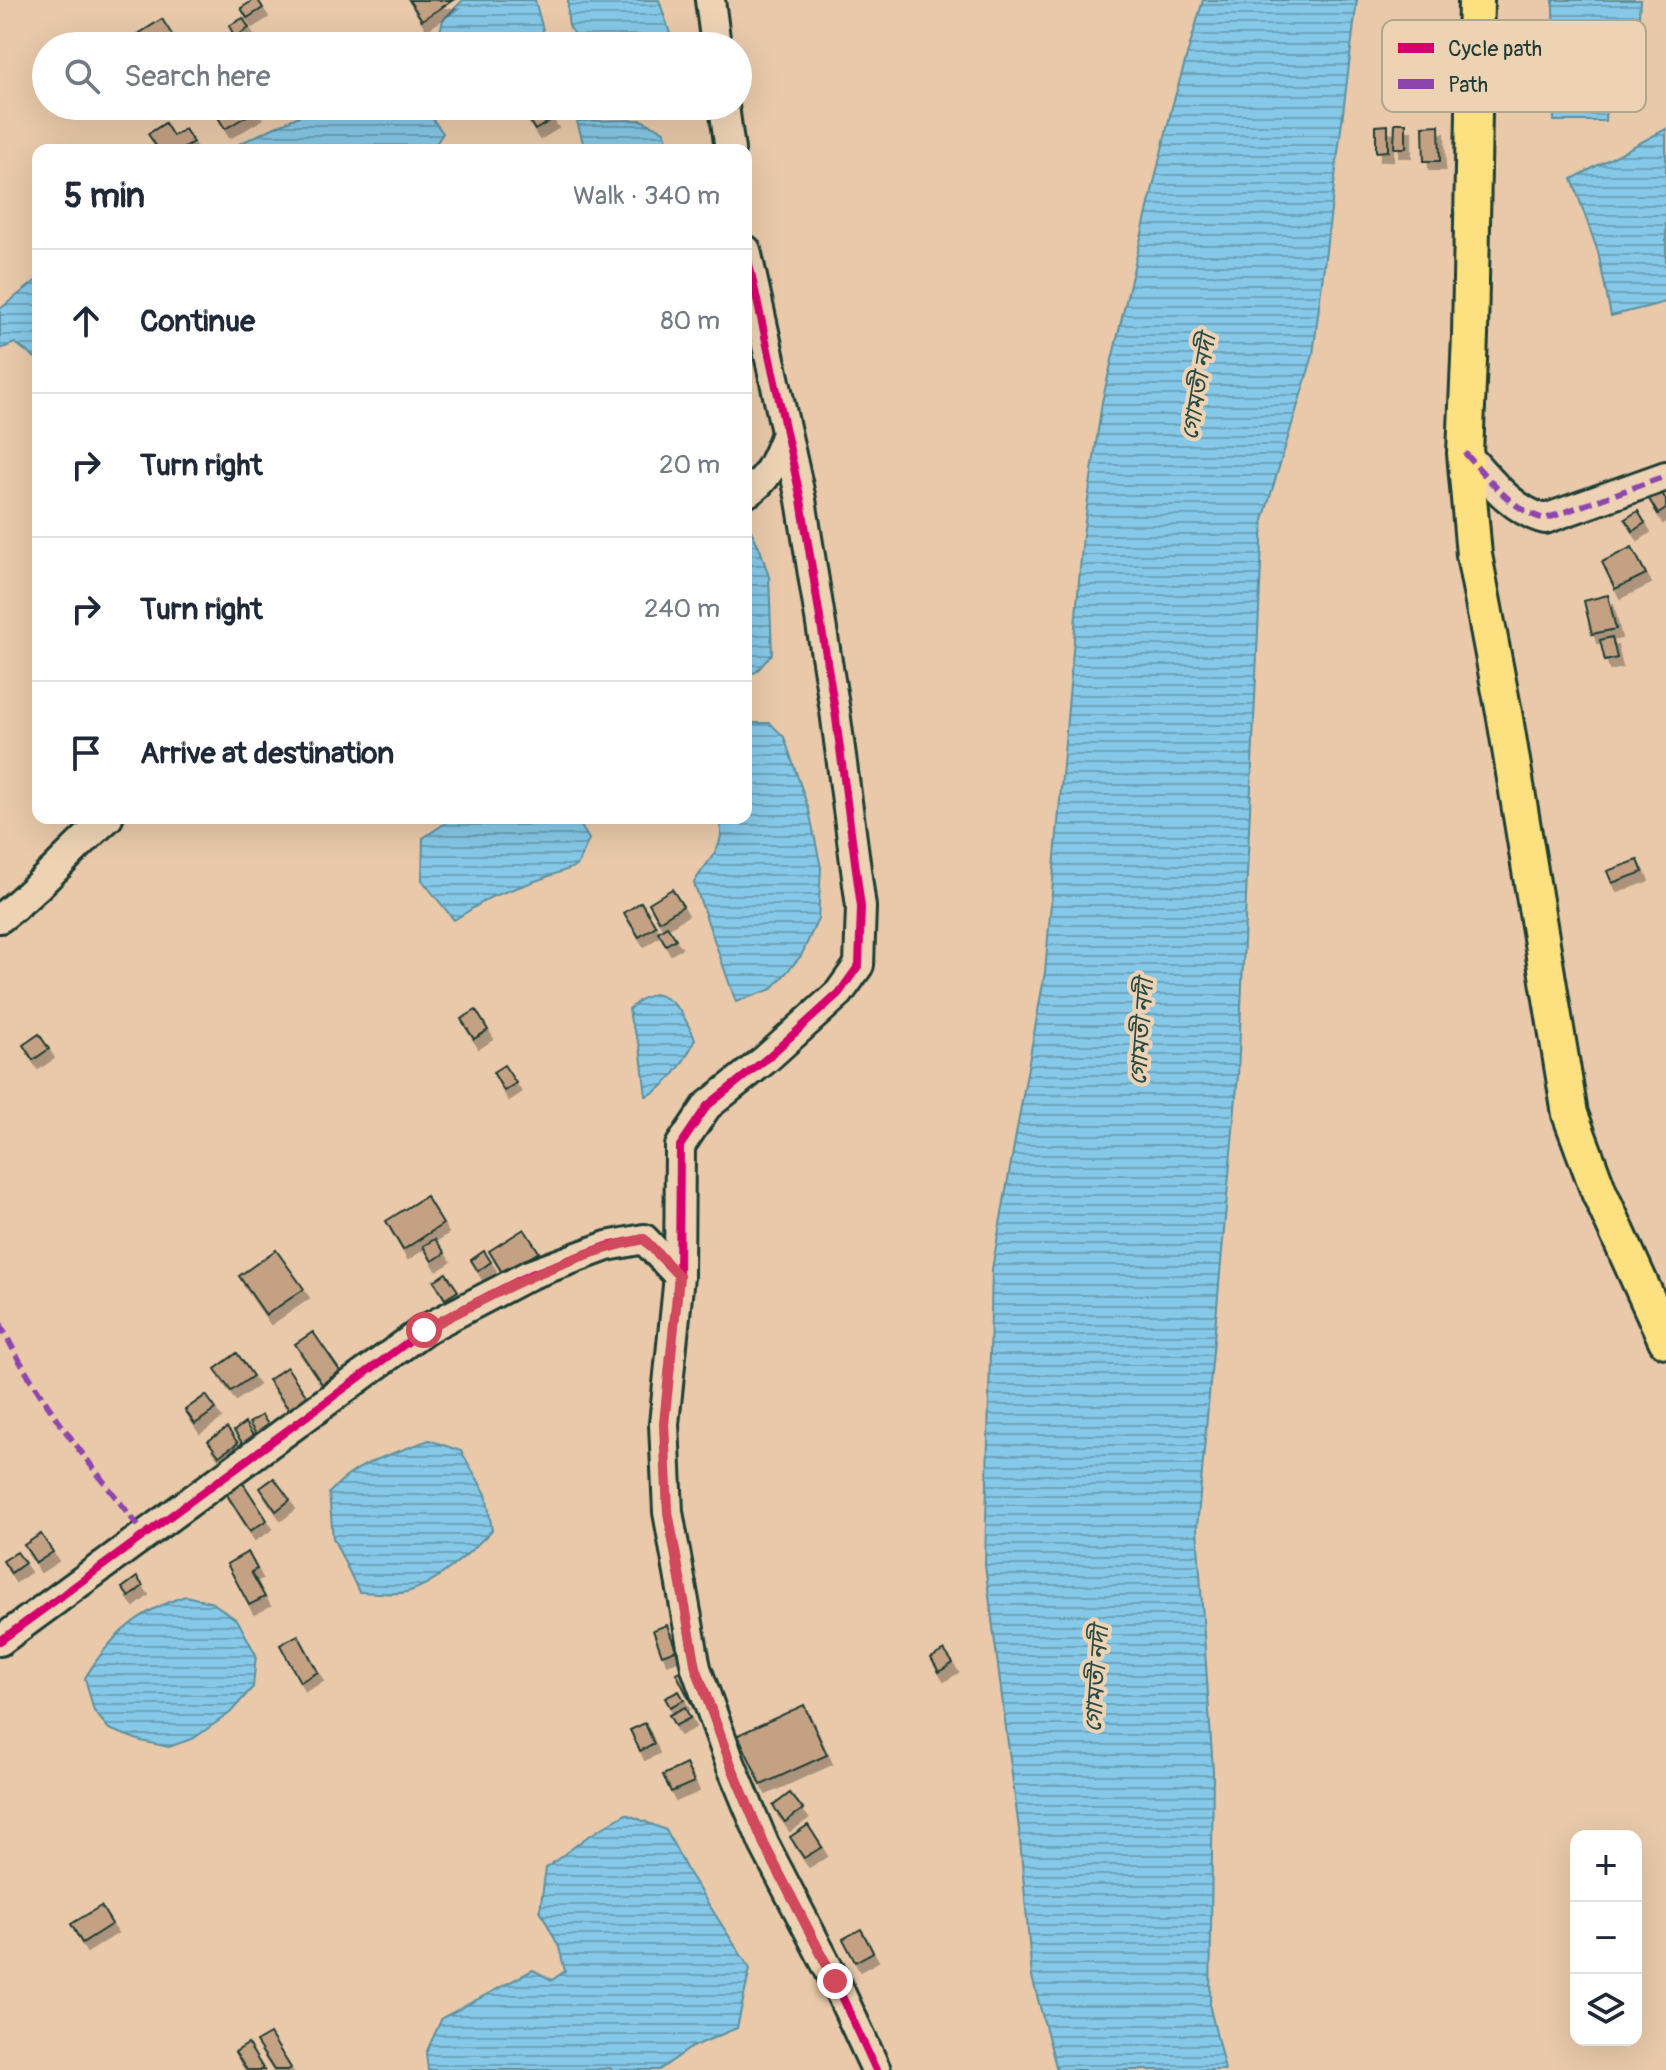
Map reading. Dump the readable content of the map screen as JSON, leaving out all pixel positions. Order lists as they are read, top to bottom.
{
  "water": ["গোমতী নদী"],
  "legend": ["Cycle path", "Path"],
  "page": {
    "search": "Search here",
    "heading": ["5 min", "Walk · 340 m"],
    "list": [
      ["Continue", "80 m"],
      ["Turn right", "20 m"],
      ["Turn right", "240 m"],
      "Arrive at destination"
    ],
    "map_buttons": ["+", "−"]
  }
}
